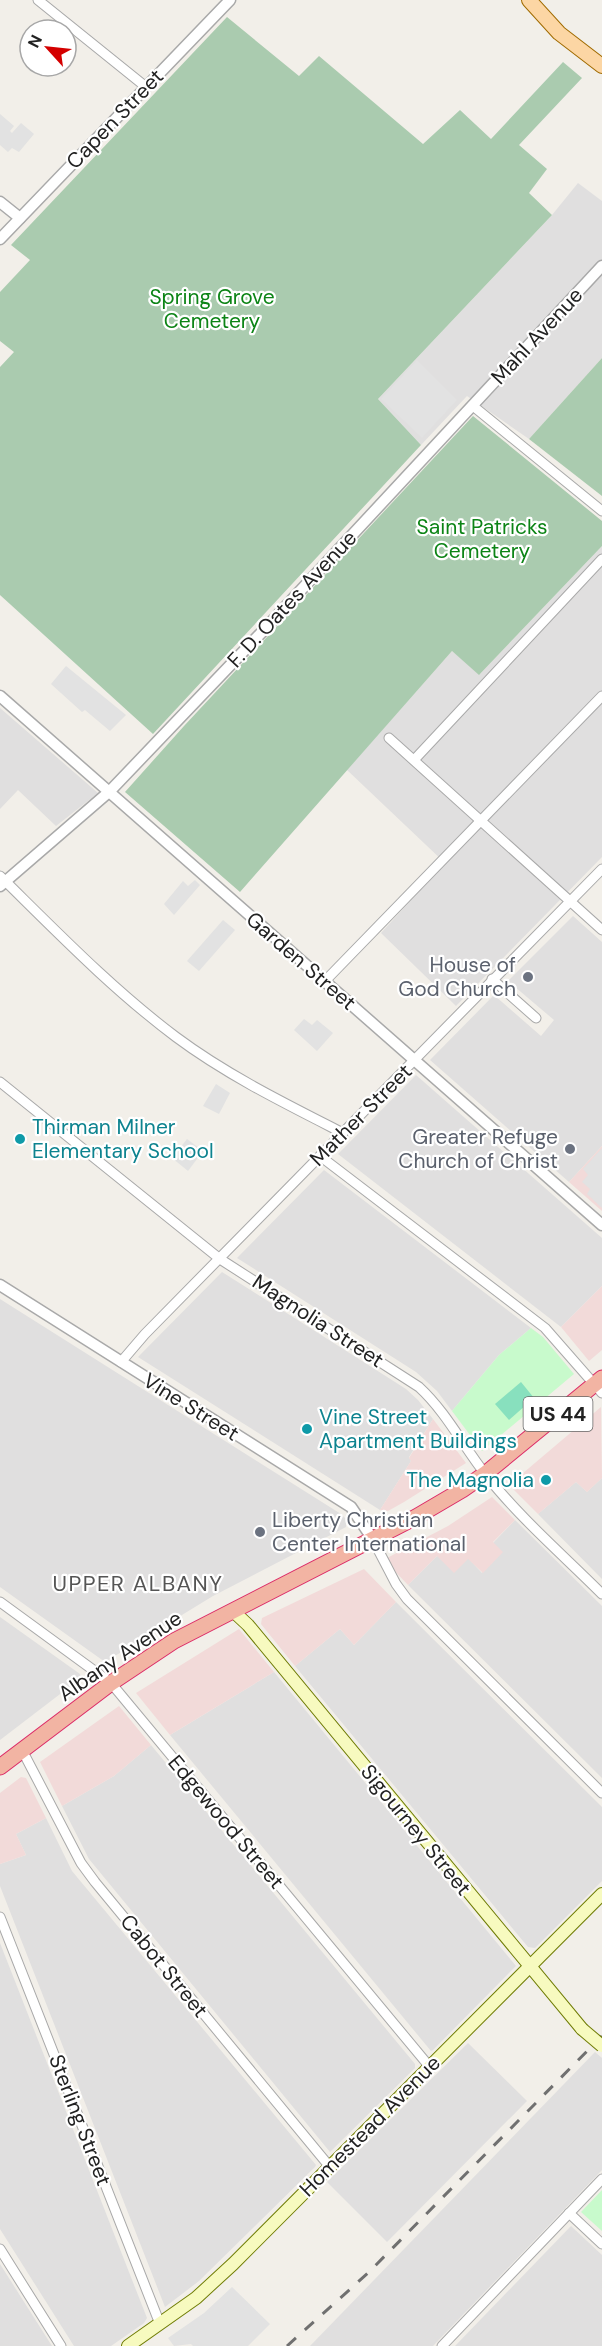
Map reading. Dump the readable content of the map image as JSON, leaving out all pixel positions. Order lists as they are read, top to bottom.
{
  "streets": {
    "highway": ["US 44", "Albany Avenue"],
    "main road": ["Sigourney Street", "Homestead Avenue"],
    "street": [
      "Capen Street",
      "Mahl Avenue",
      "F. D. Oates Avenue",
      "Garden Street",
      "Mather Street",
      "Magnolia Street",
      "Vine Street",
      "Edgewood Street",
      "Cabot Street",
      "Sterling Street"
    ]
  },
  "crossings": [
    ["Mahl Avenue", "F. D. Oates Avenue"],
    ["F. D. Oates Avenue", "Garden Street"],
    ["Garden Street", "Mather Street"],
    ["Mather Street", "Magnolia Street"],
    ["Mather Street", "Vine Street"],
    ["Magnolia Street", "Albany Avenue"],
    ["Vine Street", "Albany Avenue"],
    ["Albany Avenue", "Edgewood Street"],
    ["Albany Avenue", "Sigourney Street"],
    ["Albany Avenue", "Cabot Street"],
    ["Edgewood Street", "Homestead Avenue"],
    ["Sigourney Street", "Homestead Avenue"],
    ["Cabot Street", "Homestead Avenue"],
    ["Sterling Street", "Homestead Avenue"]
  ],
  "districts": ["UPPER ALBANY"],
  "parks": ["Spring Grove Cemetery", "Saint Patricks Cemetery"],
  "places": [
    "House of God Church",
    "Thirman Milner Elementary School",
    "Greater Refuge Church of Christ",
    "Vine Street Apartment Buildings",
    "The Magnolia",
    "Liberty Christian Center International"
  ],
  "north": "top left"
}
